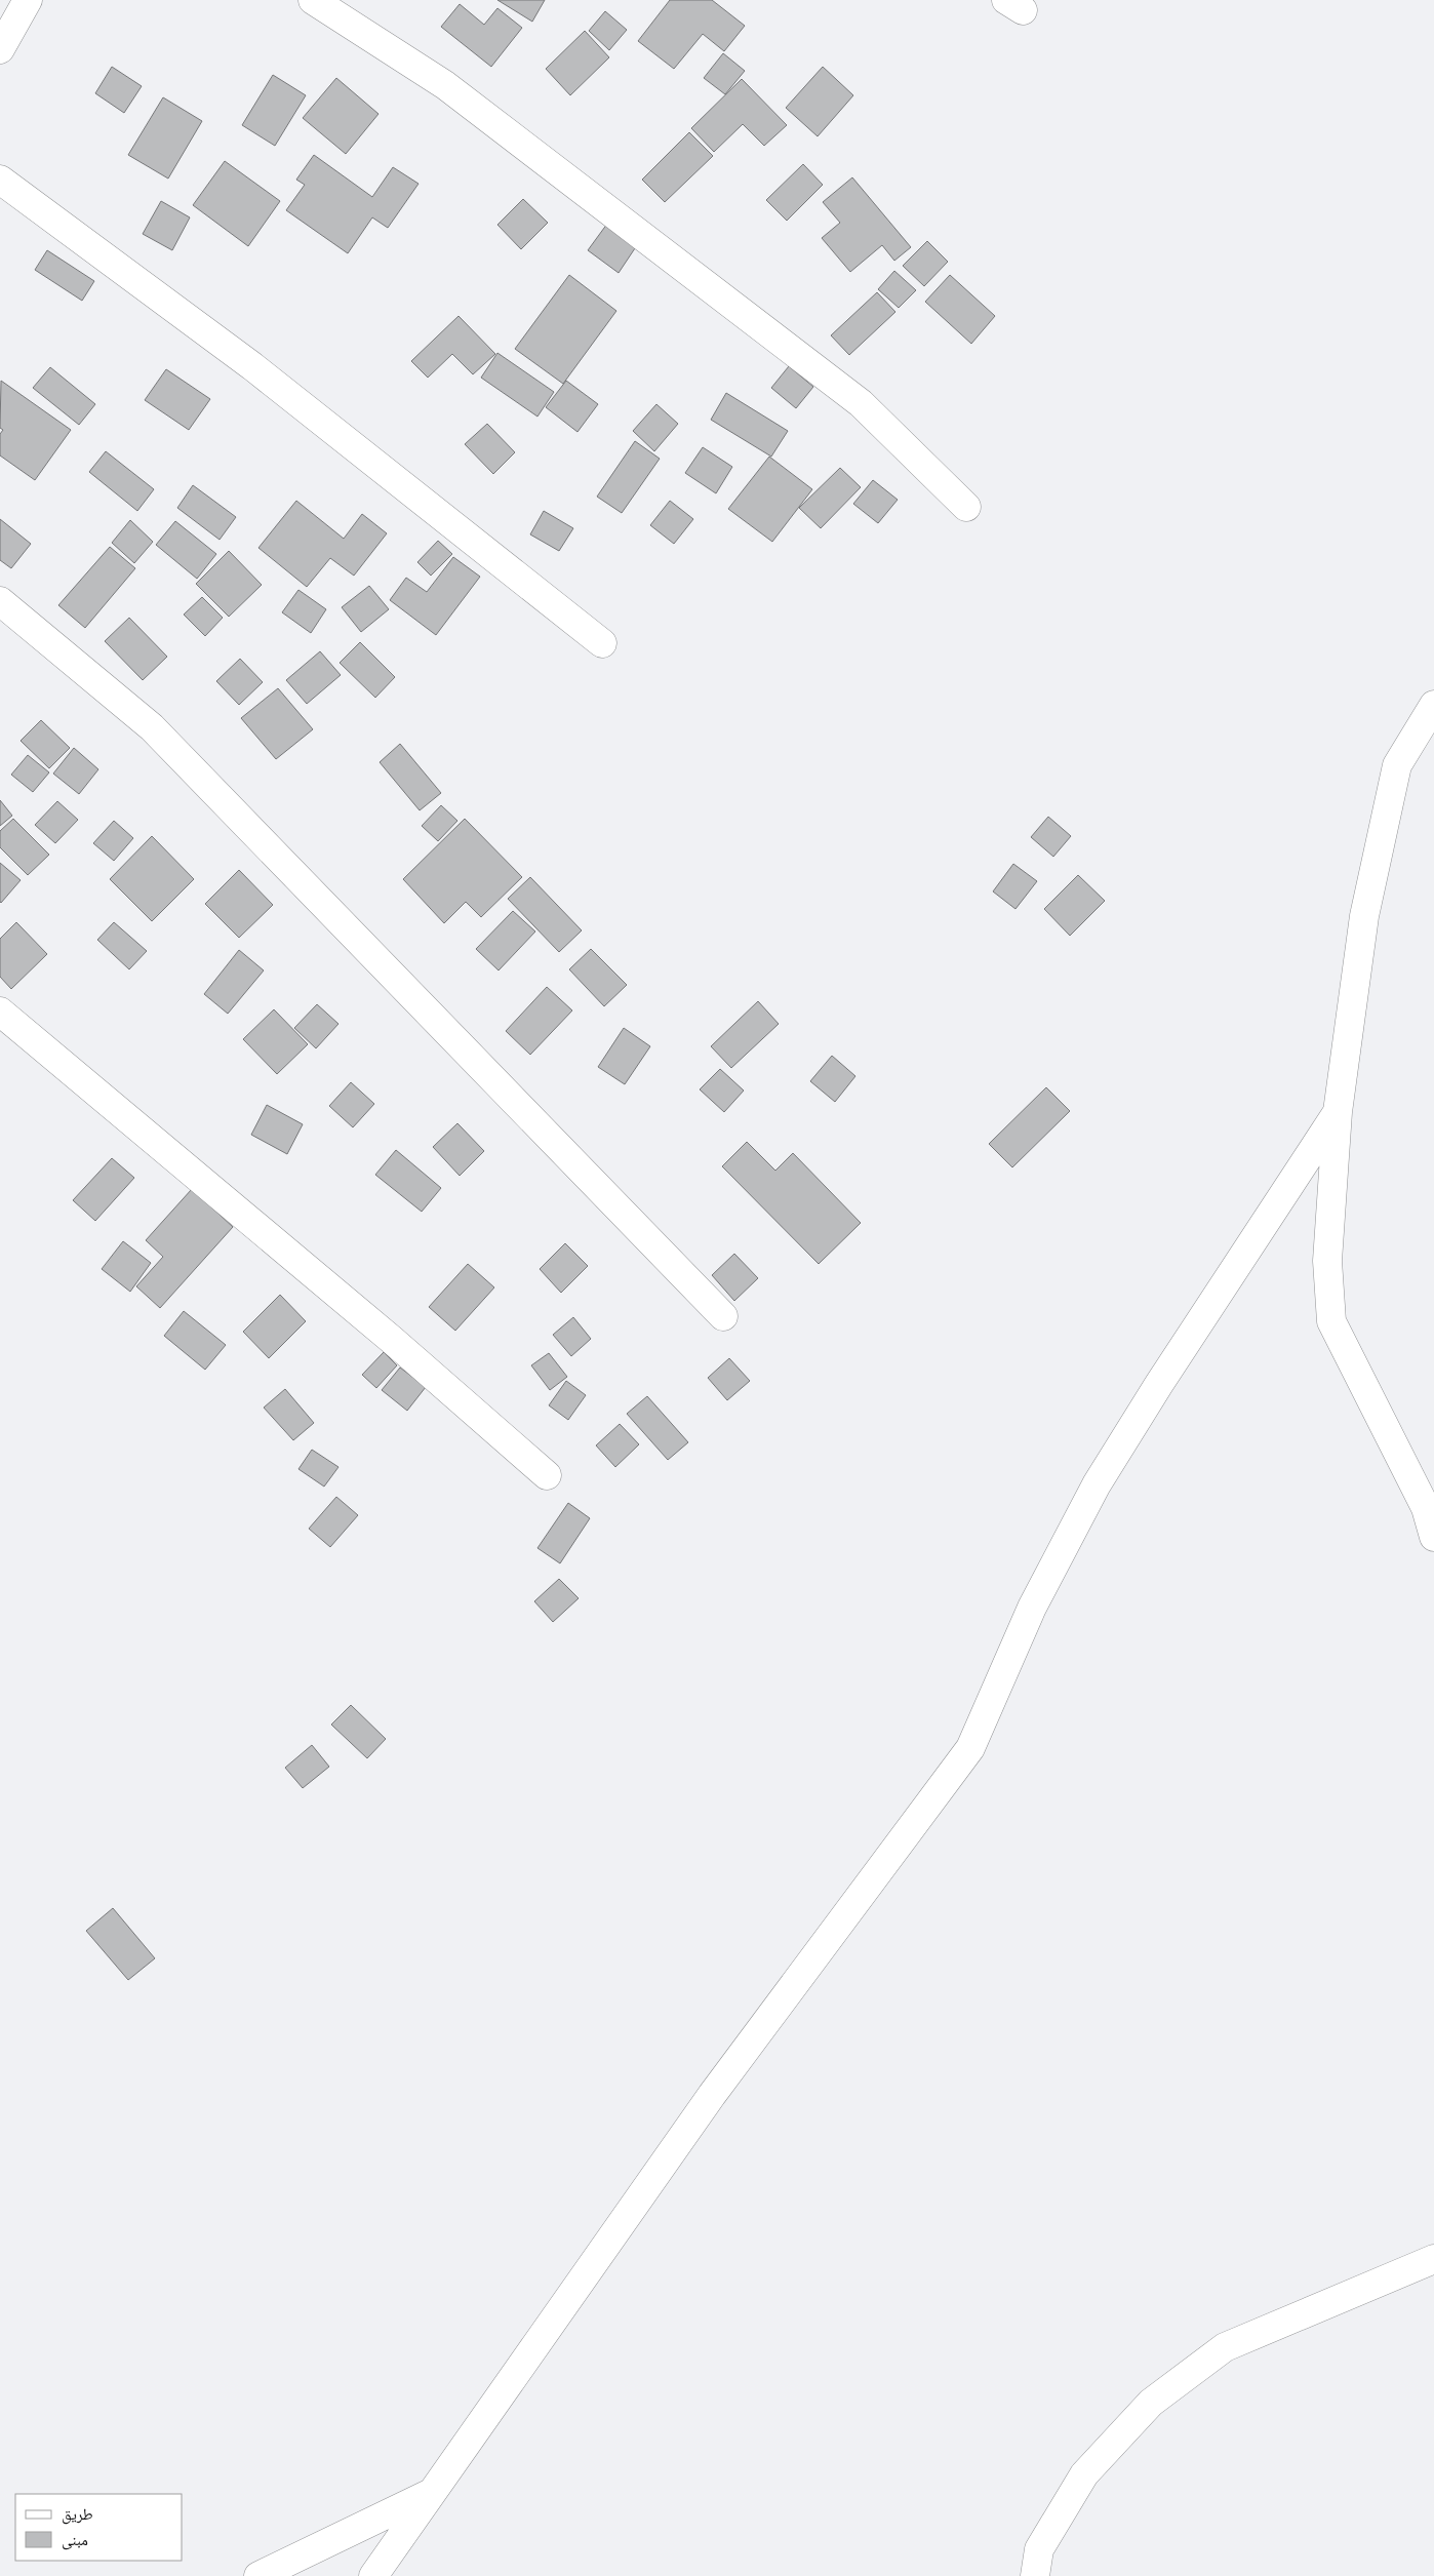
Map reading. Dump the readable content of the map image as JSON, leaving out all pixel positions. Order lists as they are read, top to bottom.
{
  "legend": ["طريق", "مبنى"]
}
